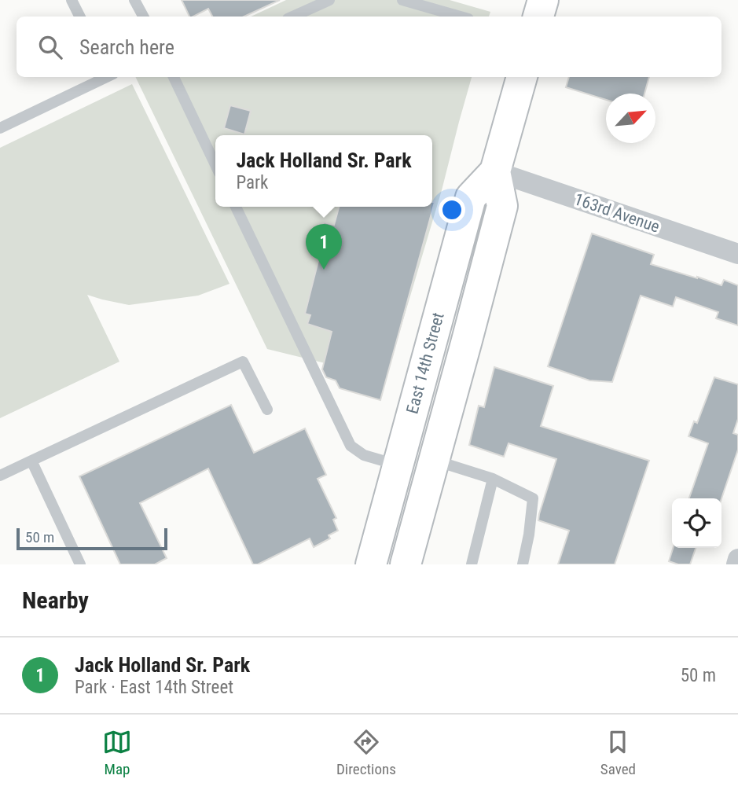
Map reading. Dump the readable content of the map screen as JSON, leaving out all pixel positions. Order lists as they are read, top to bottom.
{
  "streets": {
    "main road": ["East 14th Street"],
    "street": ["163rd Avenue"]
  },
  "crossings": [
    ["163rd Avenue", "East 14th Street"]
  ],
  "scale_bar": "50 m",
  "north": "top right",
  "page": {
    "search": "Search here",
    "popup": ["Jack Holland Sr. Park", "Park"],
    "pins": "1",
    "scale": "50 m",
    "heading": "Nearby",
    "list": [
      {
        "mark": "1",
        "name": "Jack Holland Sr. Park",
        "note": "Park · East 14th Street",
        "value": "50 m"
      }
    ],
    "nav": ["Map", "Directions", "Saved"]
  }
}
